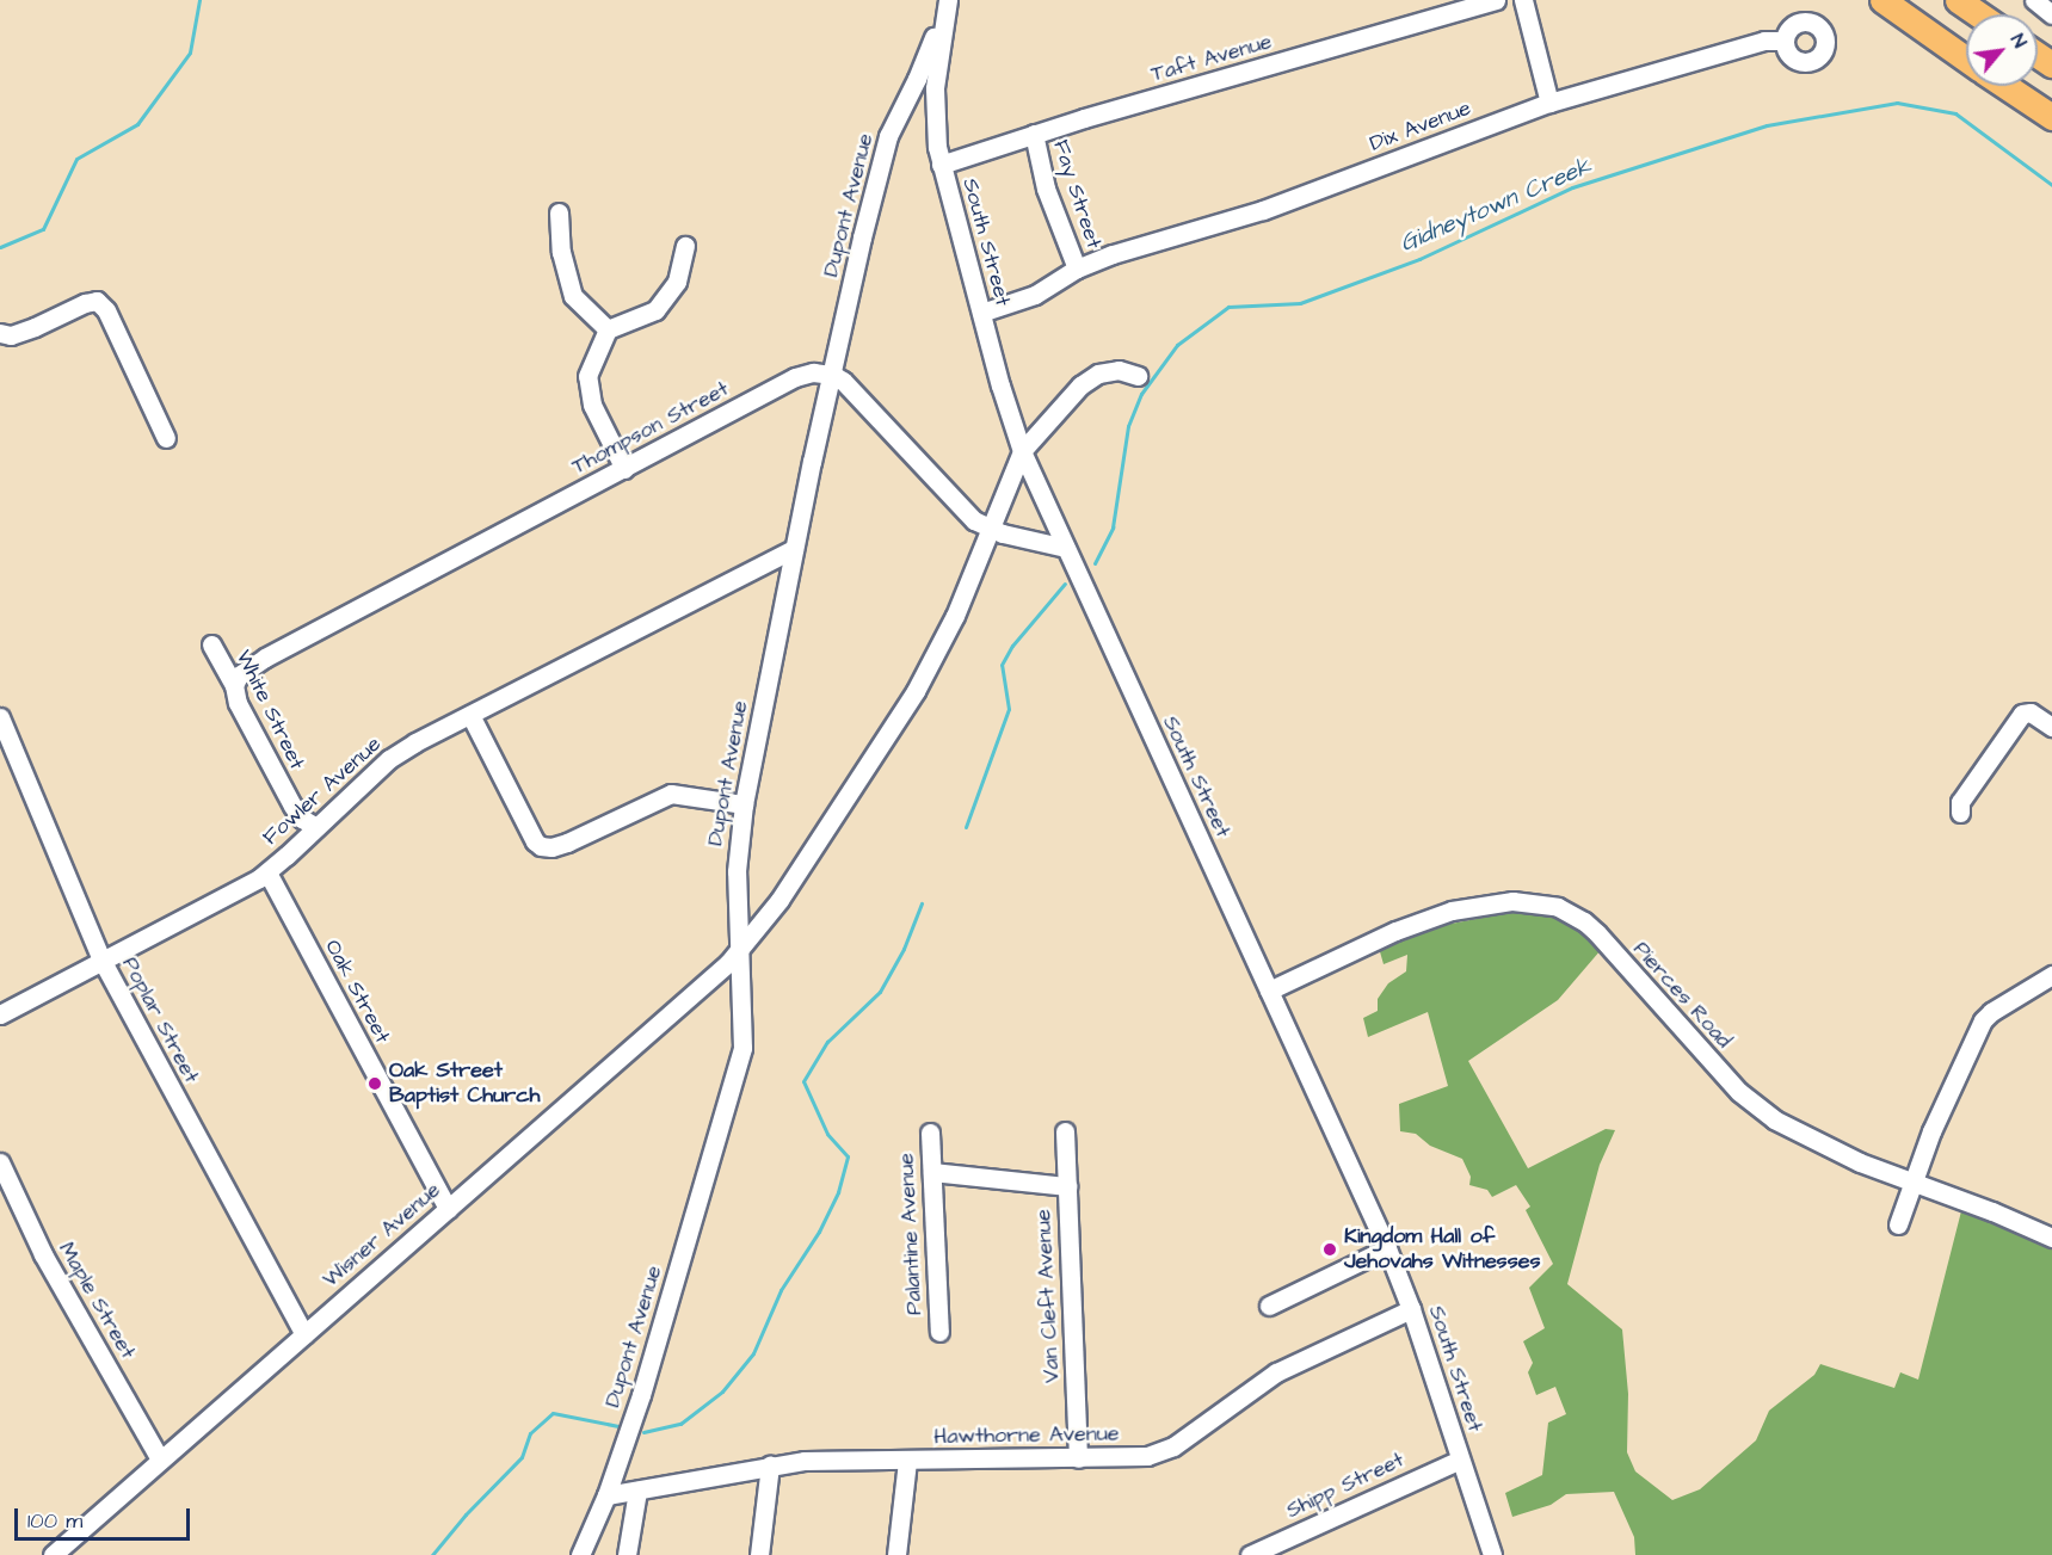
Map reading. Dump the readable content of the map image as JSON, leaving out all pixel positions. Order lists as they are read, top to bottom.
{
  "streets": {
    "street": [
      "Taft Avenue",
      "Dix Avenue",
      "Fay Street",
      "Dupont Avenue",
      "South Street",
      "Thompson Street",
      "White Street",
      "Fowler Avenue",
      "Oak Street",
      "Pierces Road",
      "Poplar Street",
      "Palantine Avenue",
      "Wisner Avenue",
      "Van Cleft Avenue",
      "Maple Street",
      "Hawthorne Avenue",
      "Shipp Street"
    ]
  },
  "crossings": [
    ["Taft Avenue", "Fay Street"],
    ["Taft Avenue", "South Street"],
    ["Dix Avenue", "Fay Street"],
    ["Dix Avenue", "South Street"],
    ["Dupont Avenue", "South Street"],
    ["Dupont Avenue", "Thompson Street"],
    ["Dupont Avenue", "Fowler Avenue"],
    ["Dupont Avenue", "Wisner Avenue"],
    ["Dupont Avenue", "Hawthorne Avenue"],
    ["South Street", "Pierces Road"],
    ["South Street", "Wisner Avenue"],
    ["South Street", "Hawthorne Avenue"],
    ["South Street", "Shipp Street"],
    ["Thompson Street", "White Street"],
    ["White Street", "Fowler Avenue"],
    ["Fowler Avenue", "Oak Street"],
    ["Fowler Avenue", "Poplar Street"],
    ["Oak Street", "Wisner Avenue"],
    ["Poplar Street", "Wisner Avenue"],
    ["Wisner Avenue", "Maple Street"],
    ["Van Cleft Avenue", "Hawthorne Avenue"]
  ],
  "water": ["Gidneytown Creek"],
  "places": ["Oak Street Baptist Church", "Kingdom Hall of Jehovahs Witnesses"],
  "scale_bar": "100 m",
  "north": "top right"
}
